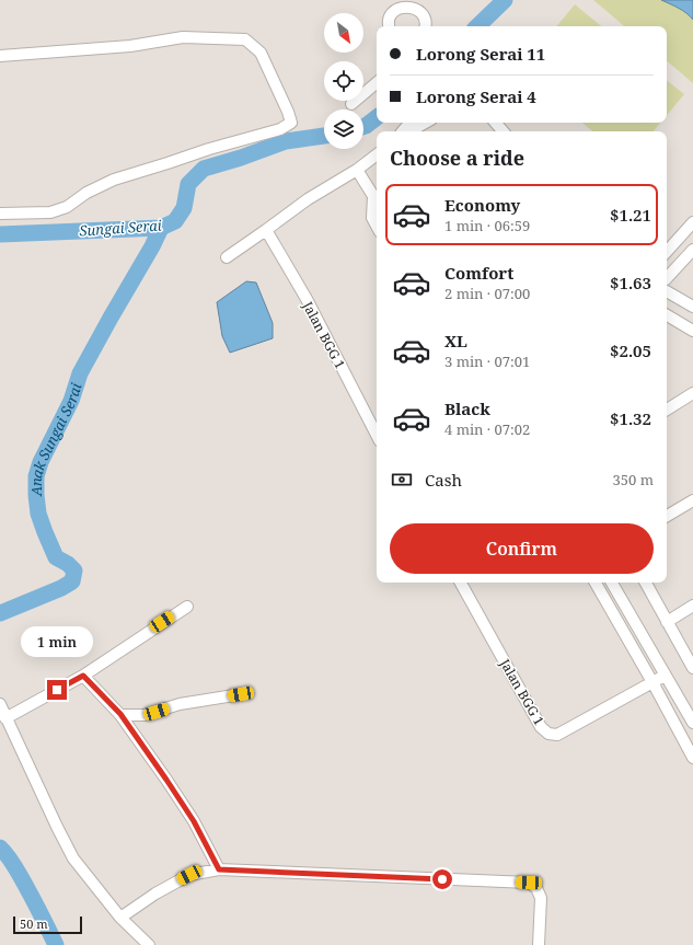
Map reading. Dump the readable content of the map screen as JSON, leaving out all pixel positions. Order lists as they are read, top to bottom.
{
  "streets": {
    "street": ["Jalan BGG 1"]
  },
  "water": ["Sungai Serai", "Anak Sungai Serai"],
  "scale_bar": "50 m",
  "north": "bottom right",
  "page": {
    "banner": ["Lorong Serai 11", "Lorong Serai 4"],
    "heading": "Choose a ride",
    "list": [
      {
        "name": "Economy",
        "note": "1 min · 06:59",
        "value": "$1.21"
      },
      {
        "name": "Comfort",
        "note": "2 min · 07:00",
        "value": "$1.63"
      },
      {
        "name": "XL",
        "note": "3 min · 07:01",
        "value": "$2.05"
      },
      {
        "name": "Black",
        "note": "4 min · 07:02",
        "value": "$1.32"
      }
    ],
    "pay": ["Cash", "350 m"],
    "buttons": "Confirm",
    "bubble": "1 min",
    "scale": "50 m"
  }
}
